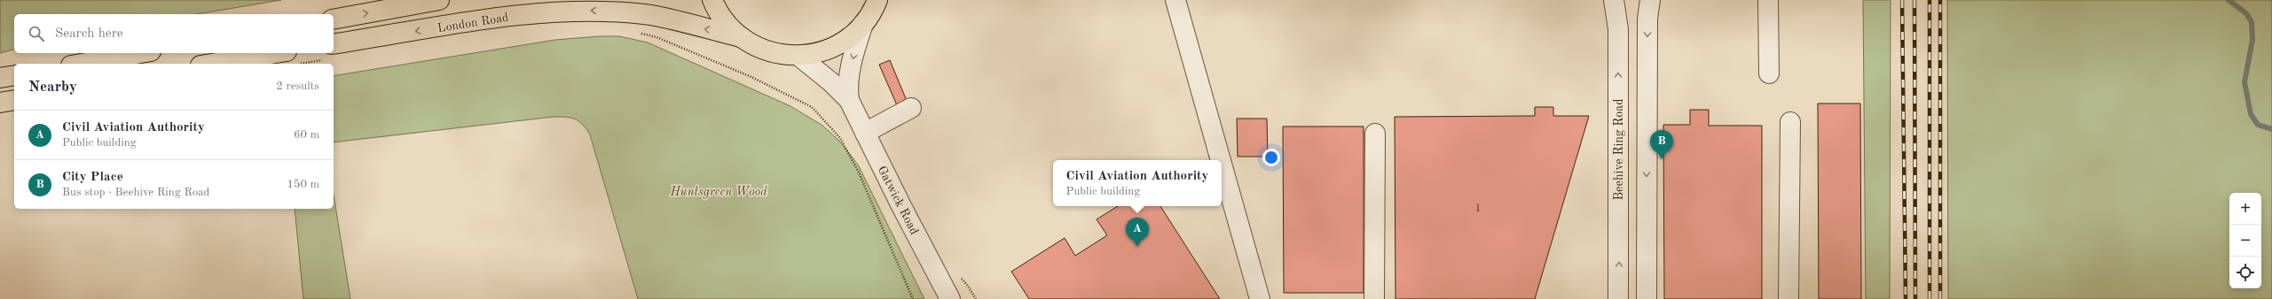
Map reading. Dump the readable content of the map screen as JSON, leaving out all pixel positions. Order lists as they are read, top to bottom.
{
  "streets": {
    "main road": ["London Road"],
    "street": ["Beehive Ring Road", "Gatwick Road"]
  },
  "one_way": ["London Road"],
  "parks": ["Huntsgreen Wood"],
  "house_numbers": ["1"],
  "page": {
    "search": "Search here",
    "heading": ["Nearby", "2 results"],
    "list": [
      {
        "mark": "A",
        "name": "Civil Aviation Authority",
        "note": "Public building",
        "value": "60 m"
      },
      {
        "mark": "B",
        "name": "City Place",
        "note": "Bus stop · Beehive Ring Road",
        "value": "150 m"
      }
    ],
    "pins": ["B", "A"],
    "popup": ["Civil Aviation Authority", "Public building"],
    "map_buttons": ["+", "−"]
  }
}
